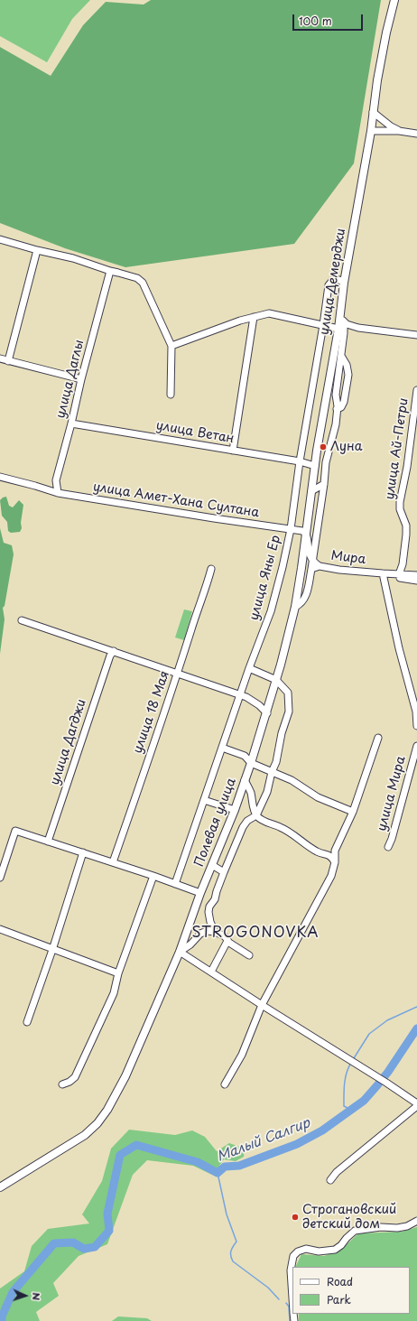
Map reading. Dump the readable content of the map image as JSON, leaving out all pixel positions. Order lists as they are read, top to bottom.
{
  "streets": {
    "main road": ["улица Демерджи", "Полевая улица"],
    "street": [
      "улица Даглы",
      "улица Ветан",
      "улица Ай-Петри",
      "улица Амет-Хана Султана",
      "Мира",
      "улица Яны Ер",
      "улица 18 Мая",
      "улица Дагджи",
      "улица Мира"
    ]
  },
  "crossings": [
    ["улица Демерджи", "улица Ветан"],
    ["улица Демерджи", "улица Амет-Хана Султана"],
    ["улица Демерджи", "улица Яны Ер"],
    ["улица Демерджи", "Полевая улица"],
    ["улица Даглы", "улица Ветан"],
    ["улица Даглы", "улица Амет-Хана Султана"],
    ["улица Ветан", "улица Яны Ер"],
    ["улица Амет-Хана Султана", "улица Яны Ер"]
  ],
  "districts": ["STROGONOVKA"],
  "water": ["Малый Салгир"],
  "places": ["Луна", "Строгановский детский дом"],
  "legend": ["Road", "Park"],
  "scale_bar": "100 m",
  "north": "right"
}
